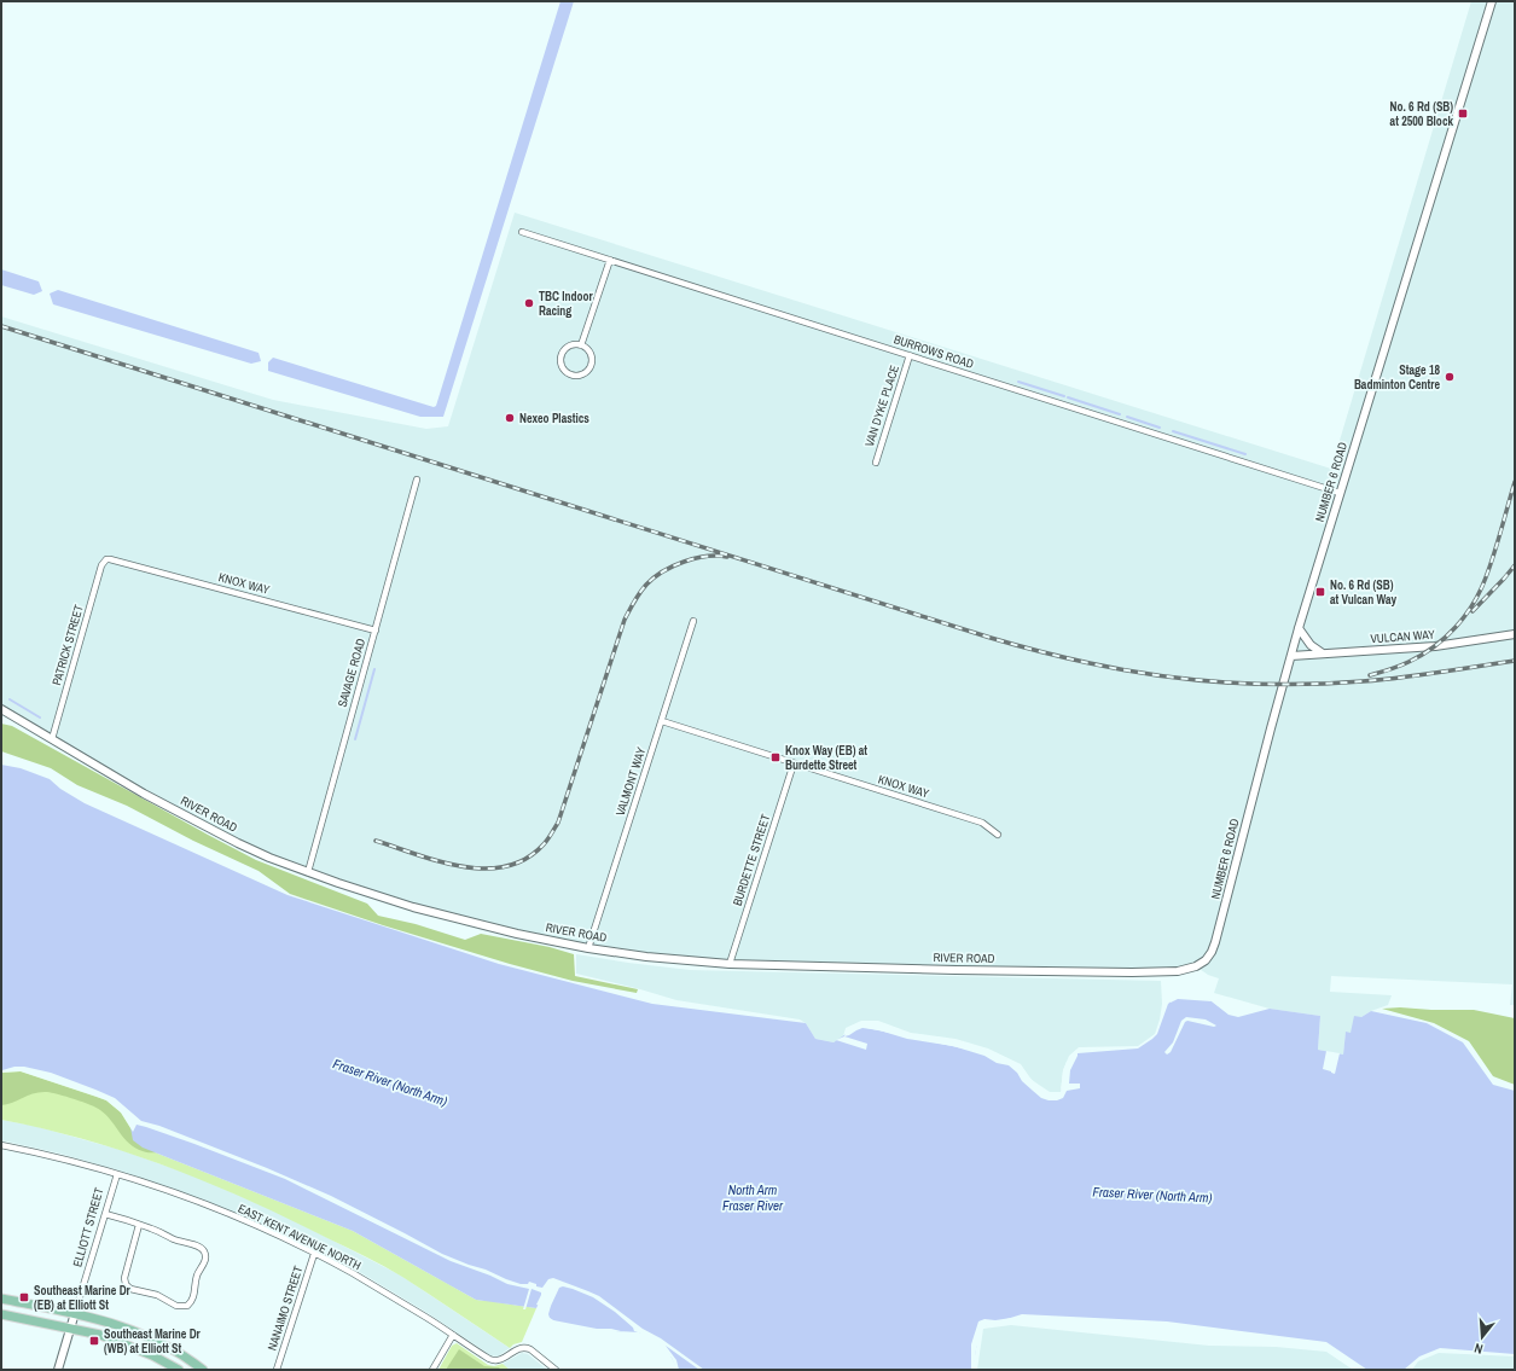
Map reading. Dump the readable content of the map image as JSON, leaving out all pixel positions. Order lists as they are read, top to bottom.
{
  "streets": {
    "street": [
      "BURROWS ROAD",
      "VAN DYKE PLACE",
      "NUMBER 6 ROAD",
      "KNOX WAY",
      "VULCAN WAY",
      "PATRICK STREET",
      "SAVAGE ROAD",
      "VALMONT WAY",
      "RIVER ROAD",
      "BURDETTE STREET",
      "ELLIOTT STREET",
      "EAST KENT AVENUE NORTH",
      "NANAIMO STREET"
    ]
  },
  "crossings": [
    ["BURROWS ROAD", "VAN DYKE PLACE"],
    ["BURROWS ROAD", "NUMBER 6 ROAD"],
    ["NUMBER 6 ROAD", "VULCAN WAY"],
    ["NUMBER 6 ROAD", "RIVER ROAD"],
    ["KNOX WAY", "PATRICK STREET"],
    ["KNOX WAY", "SAVAGE ROAD"],
    ["KNOX WAY", "VALMONT WAY"],
    ["KNOX WAY", "BURDETTE STREET"],
    ["PATRICK STREET", "RIVER ROAD"],
    ["SAVAGE ROAD", "RIVER ROAD"],
    ["VALMONT WAY", "RIVER ROAD"],
    ["RIVER ROAD", "BURDETTE STREET"],
    ["ELLIOTT STREET", "EAST KENT AVENUE NORTH"],
    ["EAST KENT AVENUE NORTH", "NANAIMO STREET"]
  ],
  "water": ["Fraser River (North Arm)", "North Arm Fraser River"],
  "places": {
    "transit": [
      "No. 6 Rd (SB) at 2500 Block",
      "No. 6 Rd (SB) at Vulcan Way",
      "Knox Way (EB) at Burdette Street",
      "Southeast Marine Dr (EB) at Elliott St",
      "Southeast Marine Dr (WB) at Elliott St"
    ],
    "other": ["TBC Indoor Racing", "Stage 18 Badminton Centre", "Nexeo Plastics"]
  },
  "north": "bottom"
}
